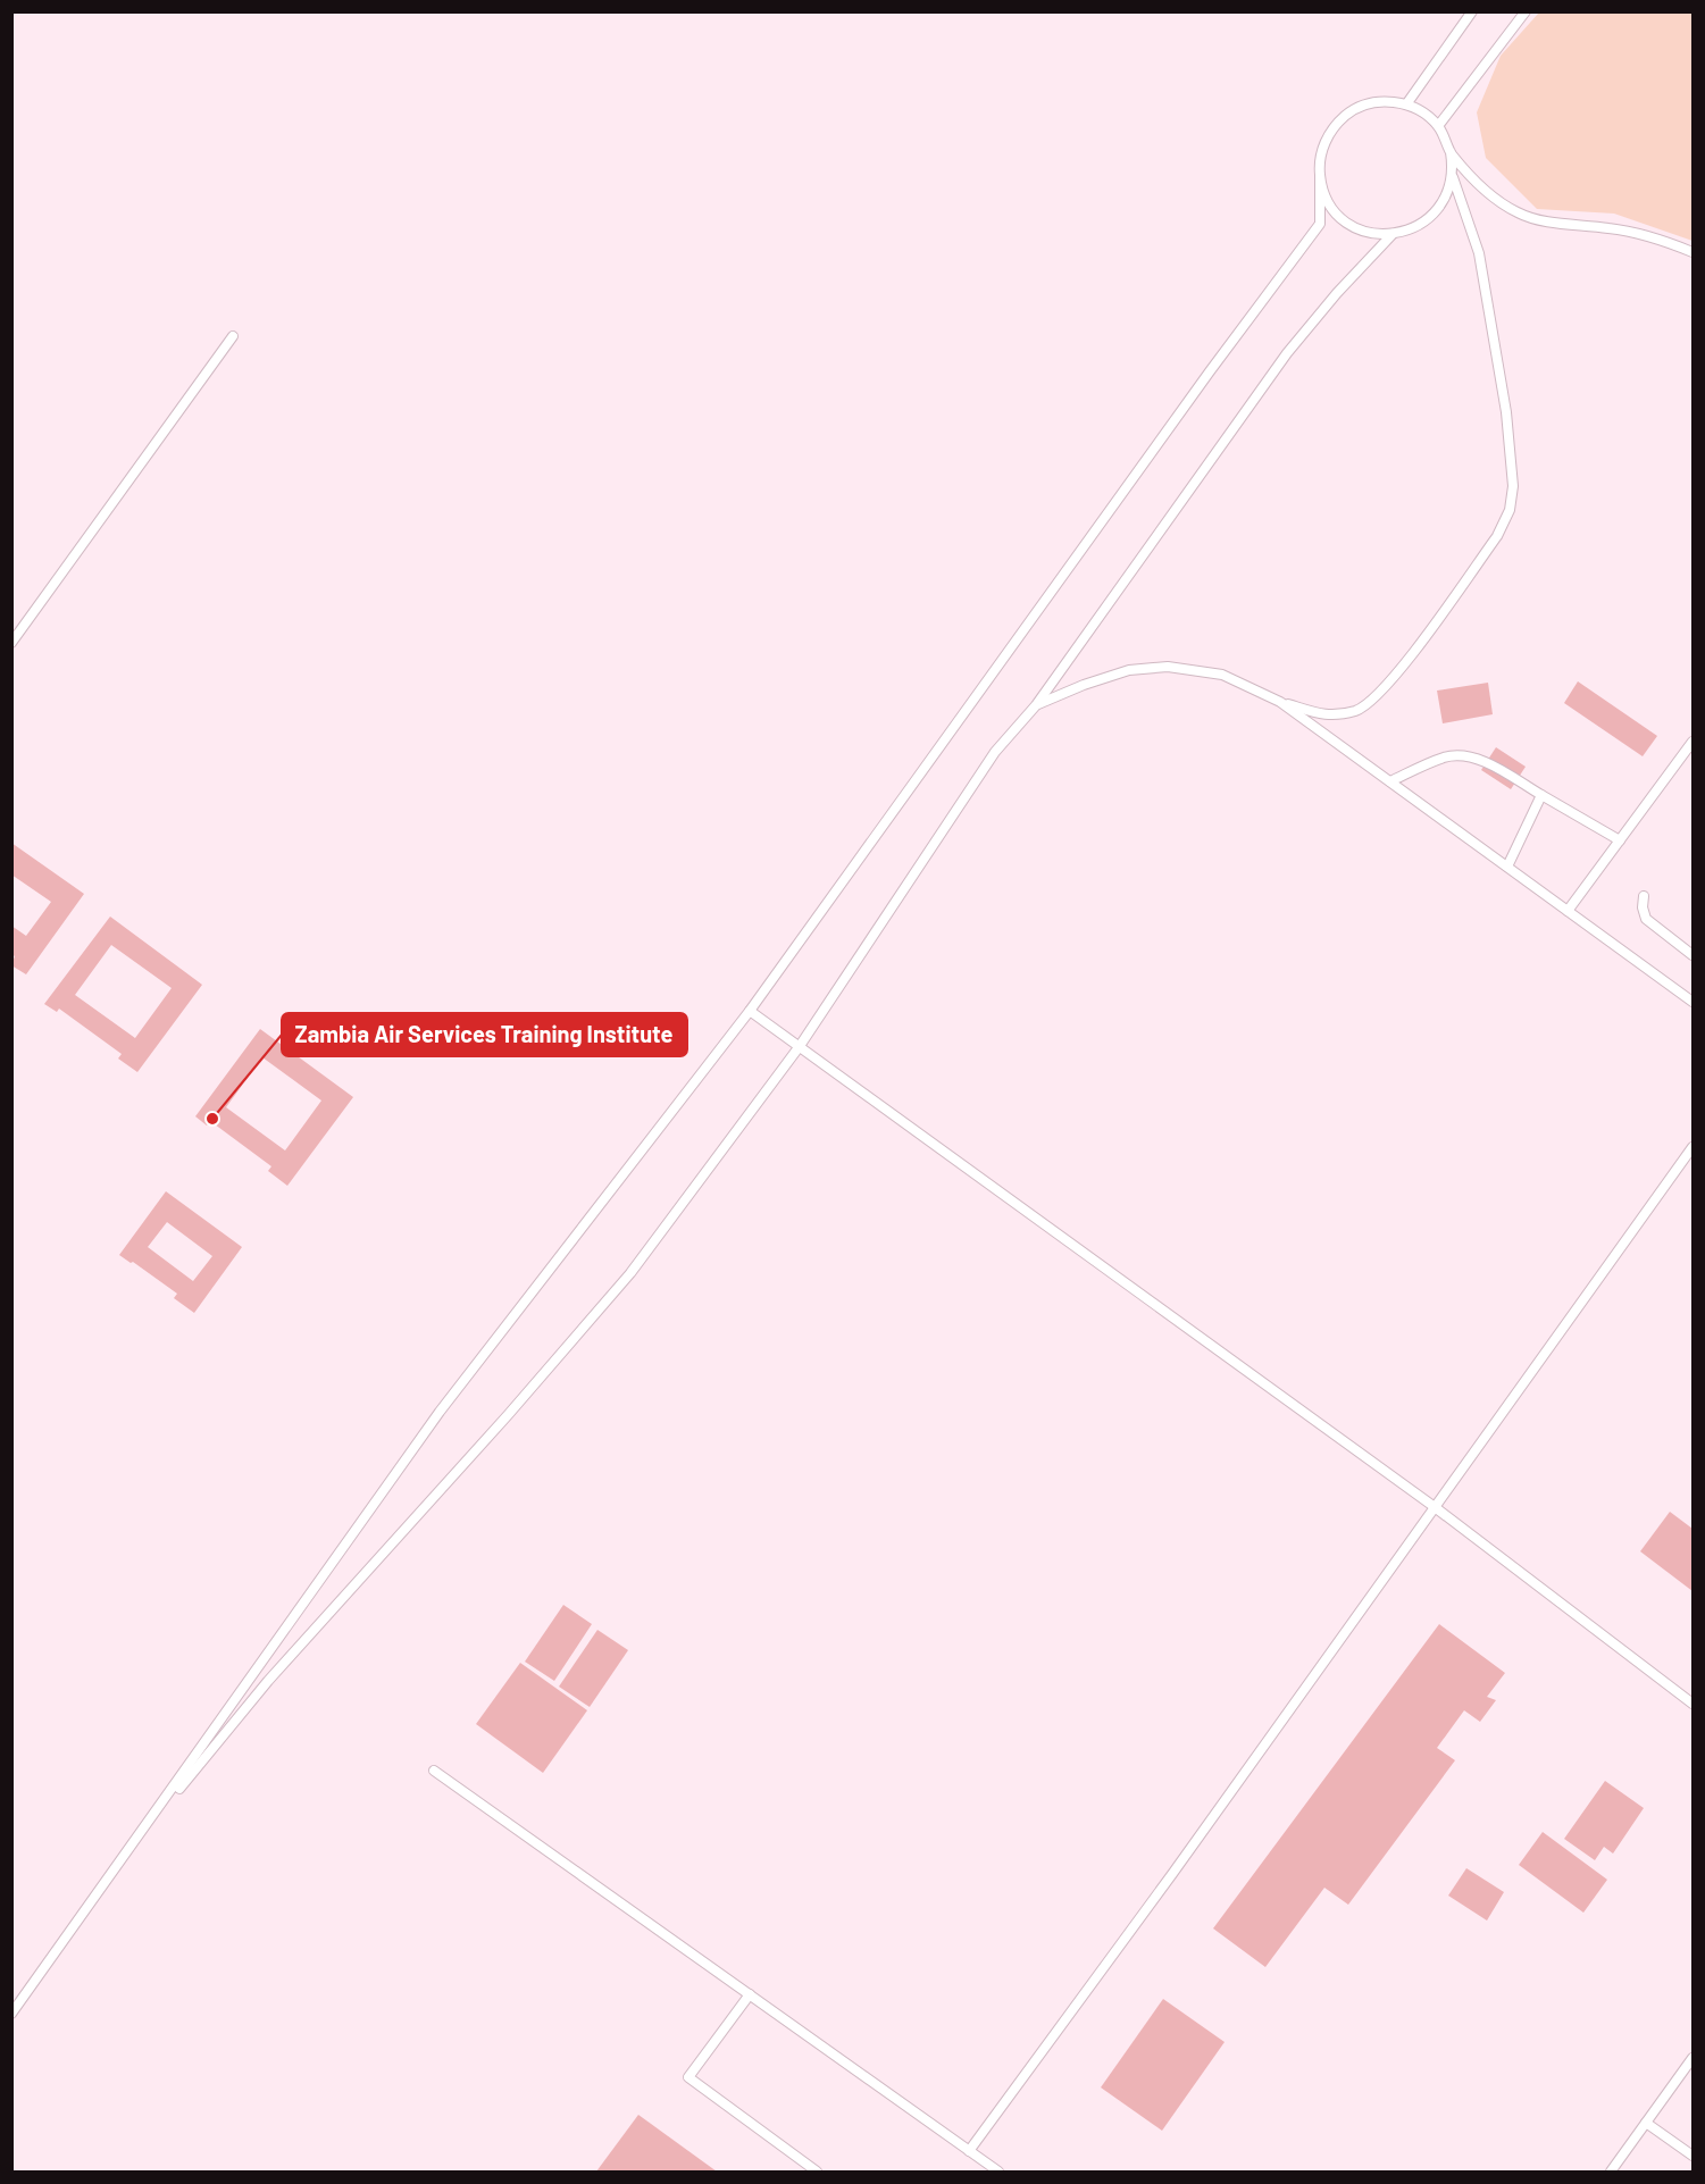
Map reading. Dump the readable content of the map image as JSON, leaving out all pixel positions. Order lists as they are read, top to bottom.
{
  "places": ["Zambia Air Services Training Institute"]
}
